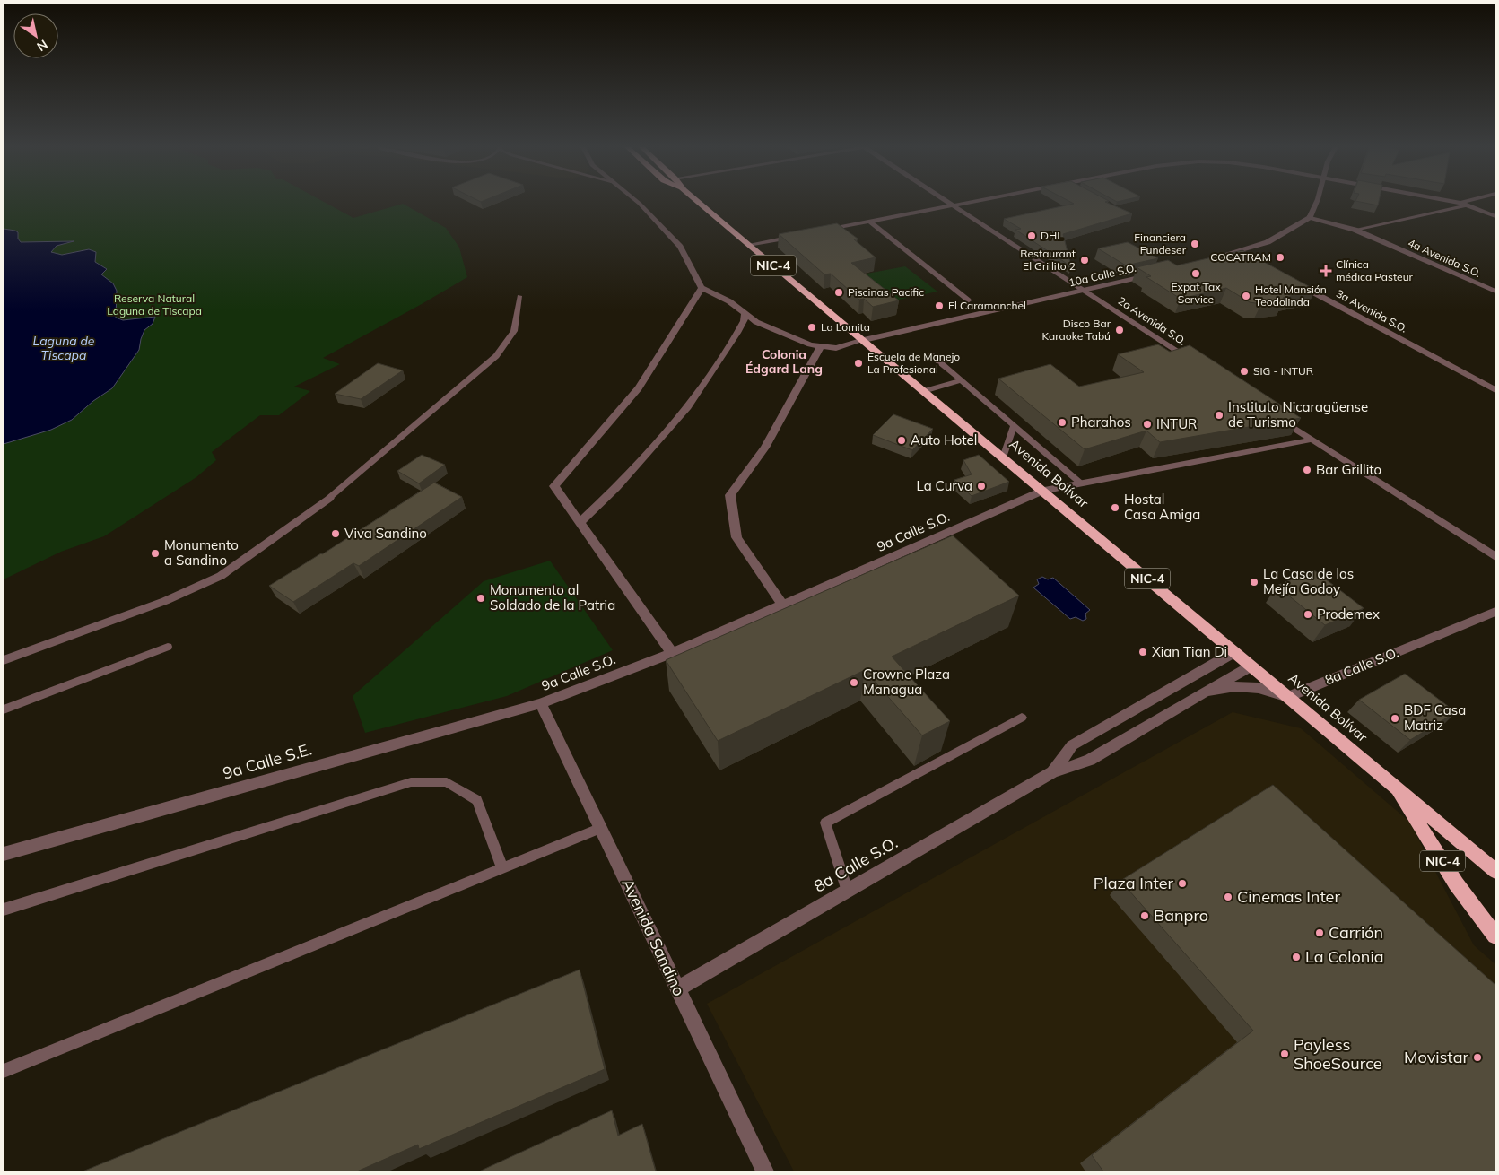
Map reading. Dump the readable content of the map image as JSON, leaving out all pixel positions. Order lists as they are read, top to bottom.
{
  "streets": {
    "highway": ["NIC-4", "Avenida Bolívar"],
    "street": [
      "4a Avenida S.O.",
      "10a Calle S.O.",
      "3a Avenida S.O.",
      "2a Avenida S.O.",
      "9a Calle S.O.",
      "8a Calle S.O.",
      "9a Calle S.E.",
      "Avenida Sandino"
    ]
  },
  "crossings": [
    ["10a Calle S.O.", "2a Avenida S.O."],
    ["10a Calle S.O.", "Avenida Bolívar"],
    ["Avenida Bolívar", "9a Calle S.O."],
    ["Avenida Bolívar", "8a Calle S.O."],
    ["9a Calle S.O.", "9a Calle S.E."],
    ["9a Calle S.O.", "Avenida Sandino"],
    ["8a Calle S.O.", "Avenida Sandino"],
    ["9a Calle S.E.", "Avenida Sandino"]
  ],
  "districts": ["Colonia Édgard Lang"],
  "water": ["Laguna de Tiscapa"],
  "parks": ["Reserva Natural Laguna de Tiscapa"],
  "places": {
    "other": [
      "DHL",
      "Financiera Fundeser",
      "COCATRAM",
      "Restaurant El Grillito 2",
      "Expat Tax Service",
      "Piscinas Pacific",
      "Hotel Mansión Teodolinda",
      "El Caramanchel",
      "La Lomita",
      "Disco Bar Karaoke Tabú",
      "Escuela de Manejo La Profesional",
      "SIG - INTUR",
      "Instituto Nicaragüense de Turismo",
      "Pharahos",
      "INTUR",
      "Auto Hotel",
      "Bar Grillito",
      "La Curva",
      "Hostal Casa Amiga",
      "Viva Sandino",
      "Monumento a Sandino",
      "La Casa de los Mejía Godoy",
      "Monumento al Soldado de la Patria",
      "Prodemex",
      "Xian Tian Di",
      "Crowne Plaza Managua",
      "BDF Casa Matriz",
      "Plaza Inter",
      "Cinemas Inter",
      "Banpro",
      "Carrión",
      "La Colonia",
      "Payless ShoeSource",
      "Movistar"
    ],
    "health": ["Clínica médica Pasteur"]
  },
  "north": "bottom right"
}
